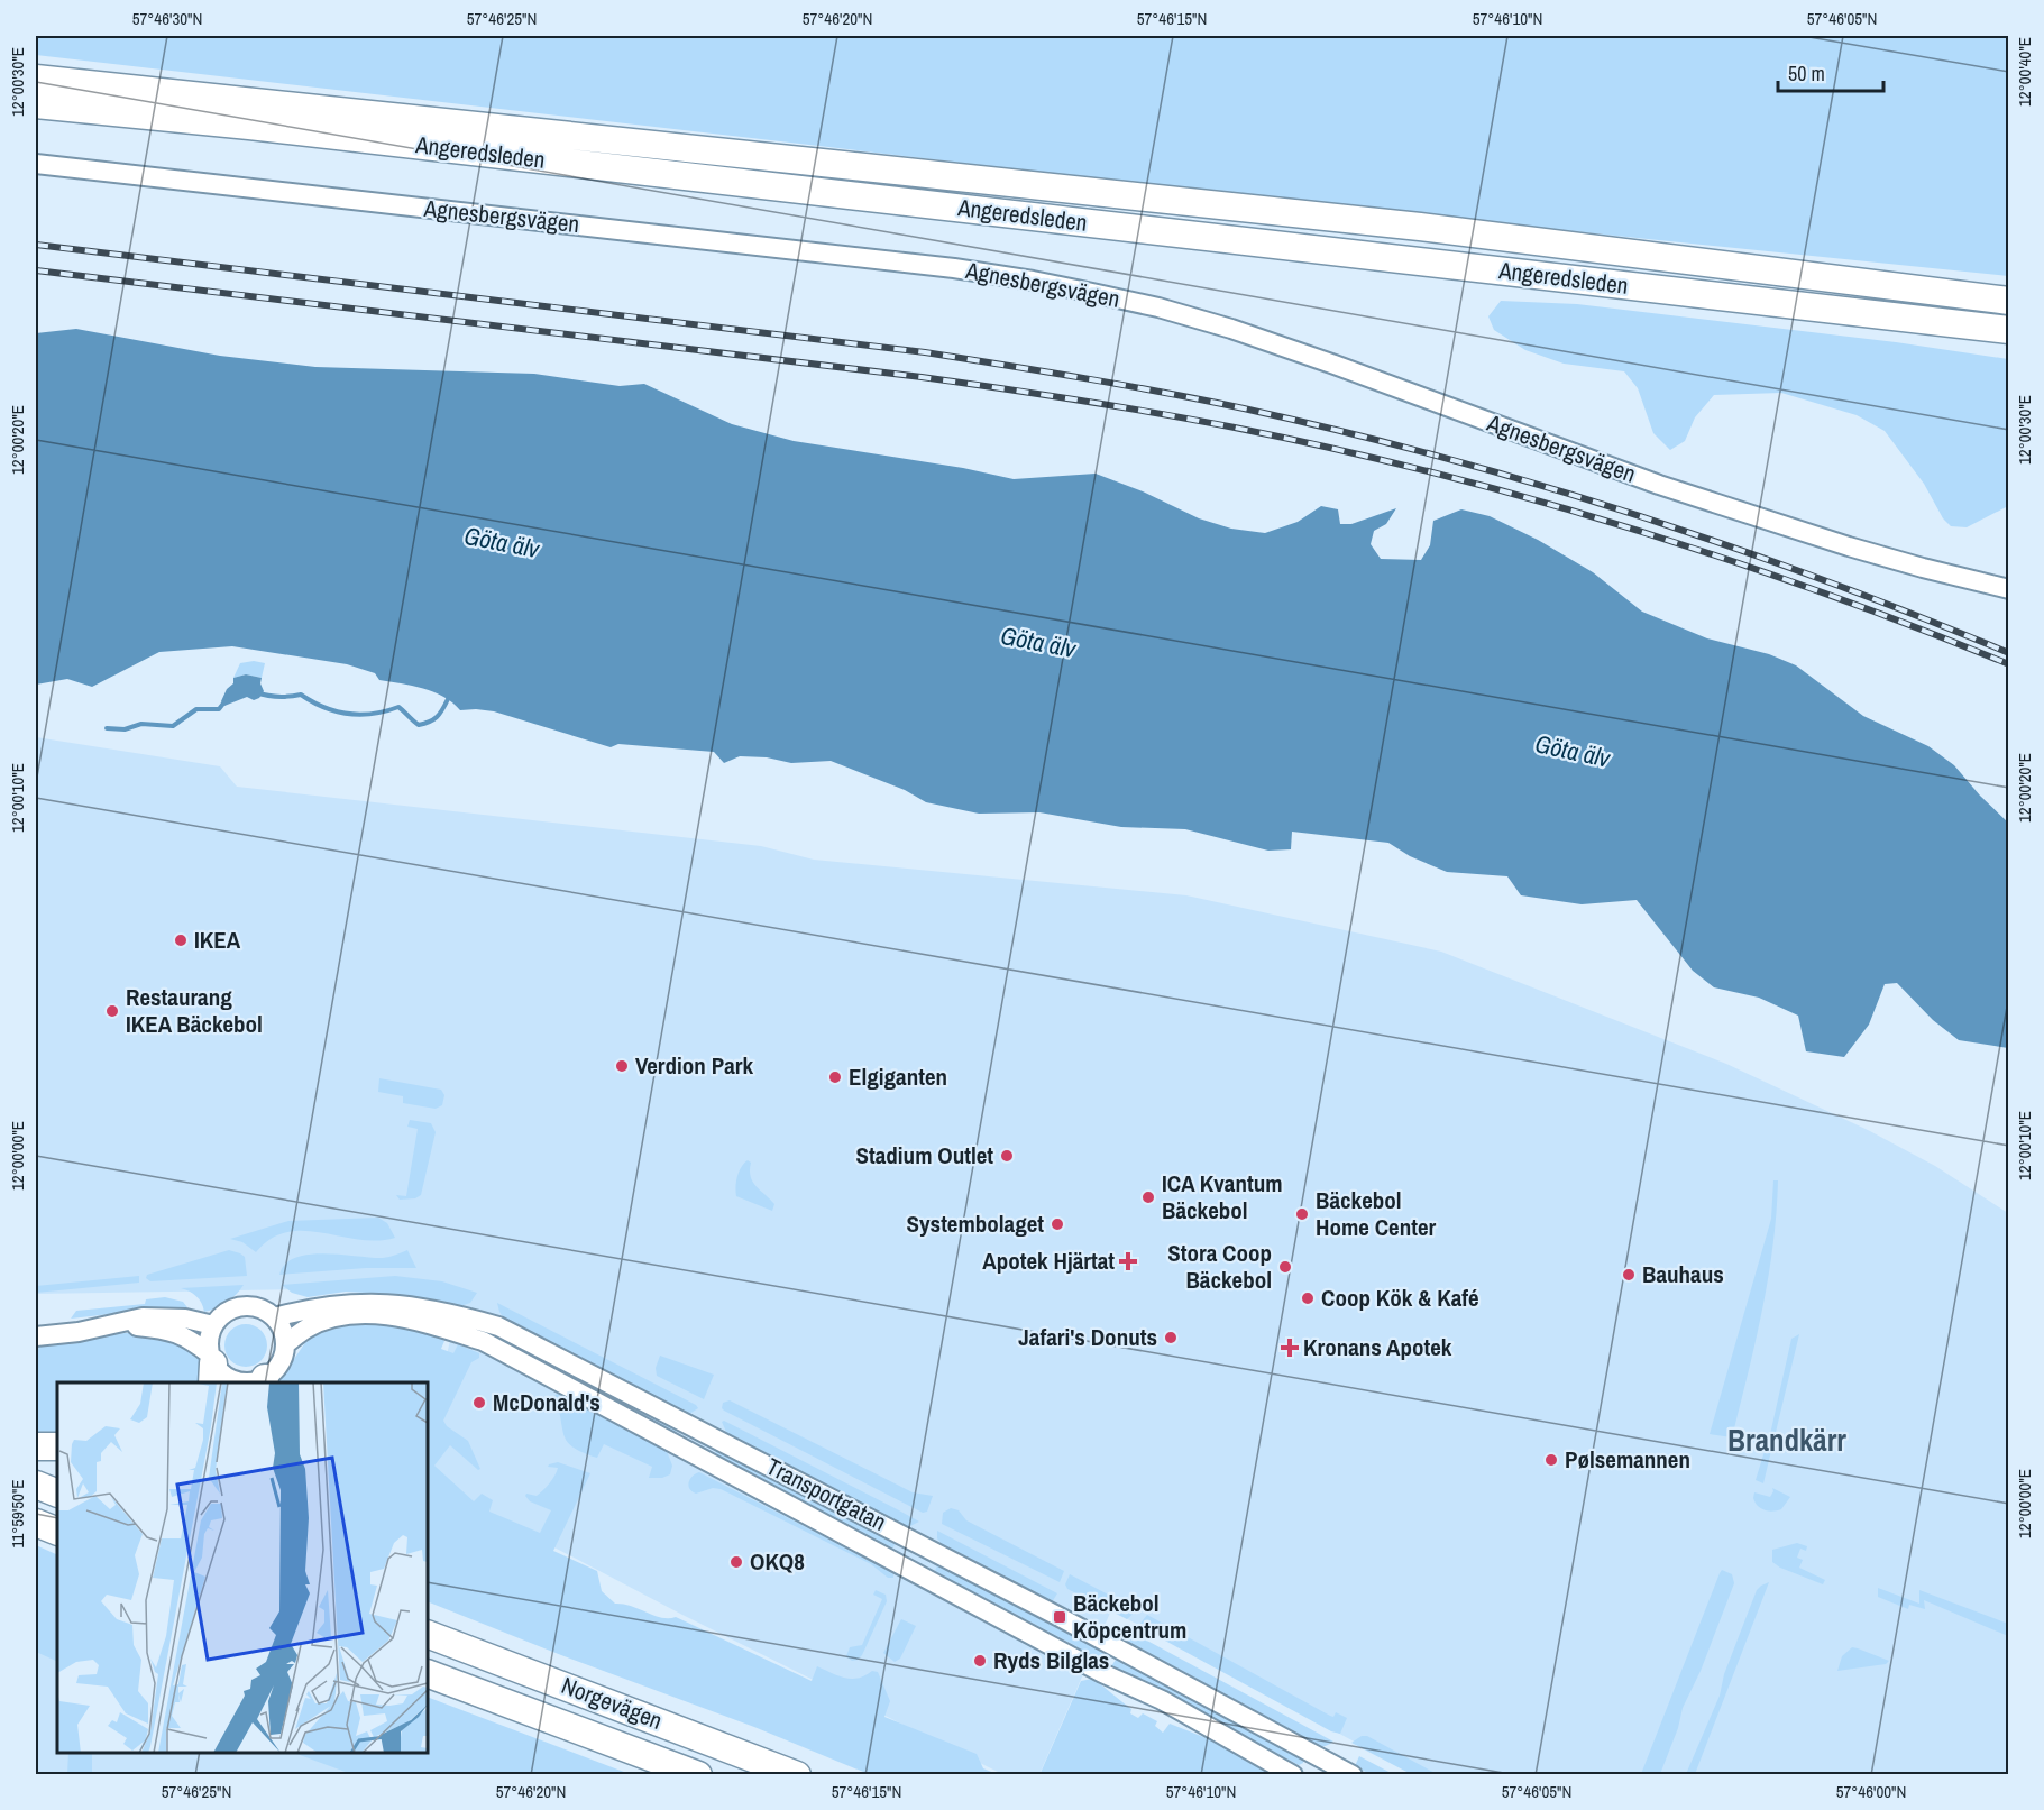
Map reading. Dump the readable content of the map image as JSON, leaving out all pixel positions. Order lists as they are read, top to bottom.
{
  "streets": {
    "highway": ["Angeredsleden", "Norgevägen"],
    "street": ["Agnesbergsvägen", "Transportgatan"]
  },
  "districts": ["Brandkärr"],
  "water": ["Göta älv"],
  "places": {
    "other": [
      "IKEA",
      "Restaurang IKEA Bäckebol",
      "Verdion Park",
      "Elgiganten",
      "Stadium Outlet",
      "ICA Kvantum Bäckebol",
      "Bäckebol Home Center",
      "Systembolaget",
      "Stora Coop Bäckebol",
      "Bauhaus",
      "Coop Kök & Kafé",
      "Jafari's Donuts",
      "McDonald's",
      "Pølsemannen",
      "OKQ8",
      "Ryds Bilglas"
    ],
    "health": ["Apotek Hjärtat", "Kronans Apotek"],
    "transit": ["Bäckebol Köpcentrum"]
  },
  "scale_bar": "50 m",
  "coordinates": [
    "57°46'30\"N",
    "57°46'25\"N",
    "57°46'20\"N",
    "57°46'15\"N",
    "57°46'10\"N",
    "57°46'05\"N",
    "12°00'40\"E",
    "12°00'30\"E",
    "12°00'20\"E",
    "12°00'10\"E",
    "12°00'00\"E",
    "11°59'50\"E",
    "57°46'00\"N"
  ]
}
